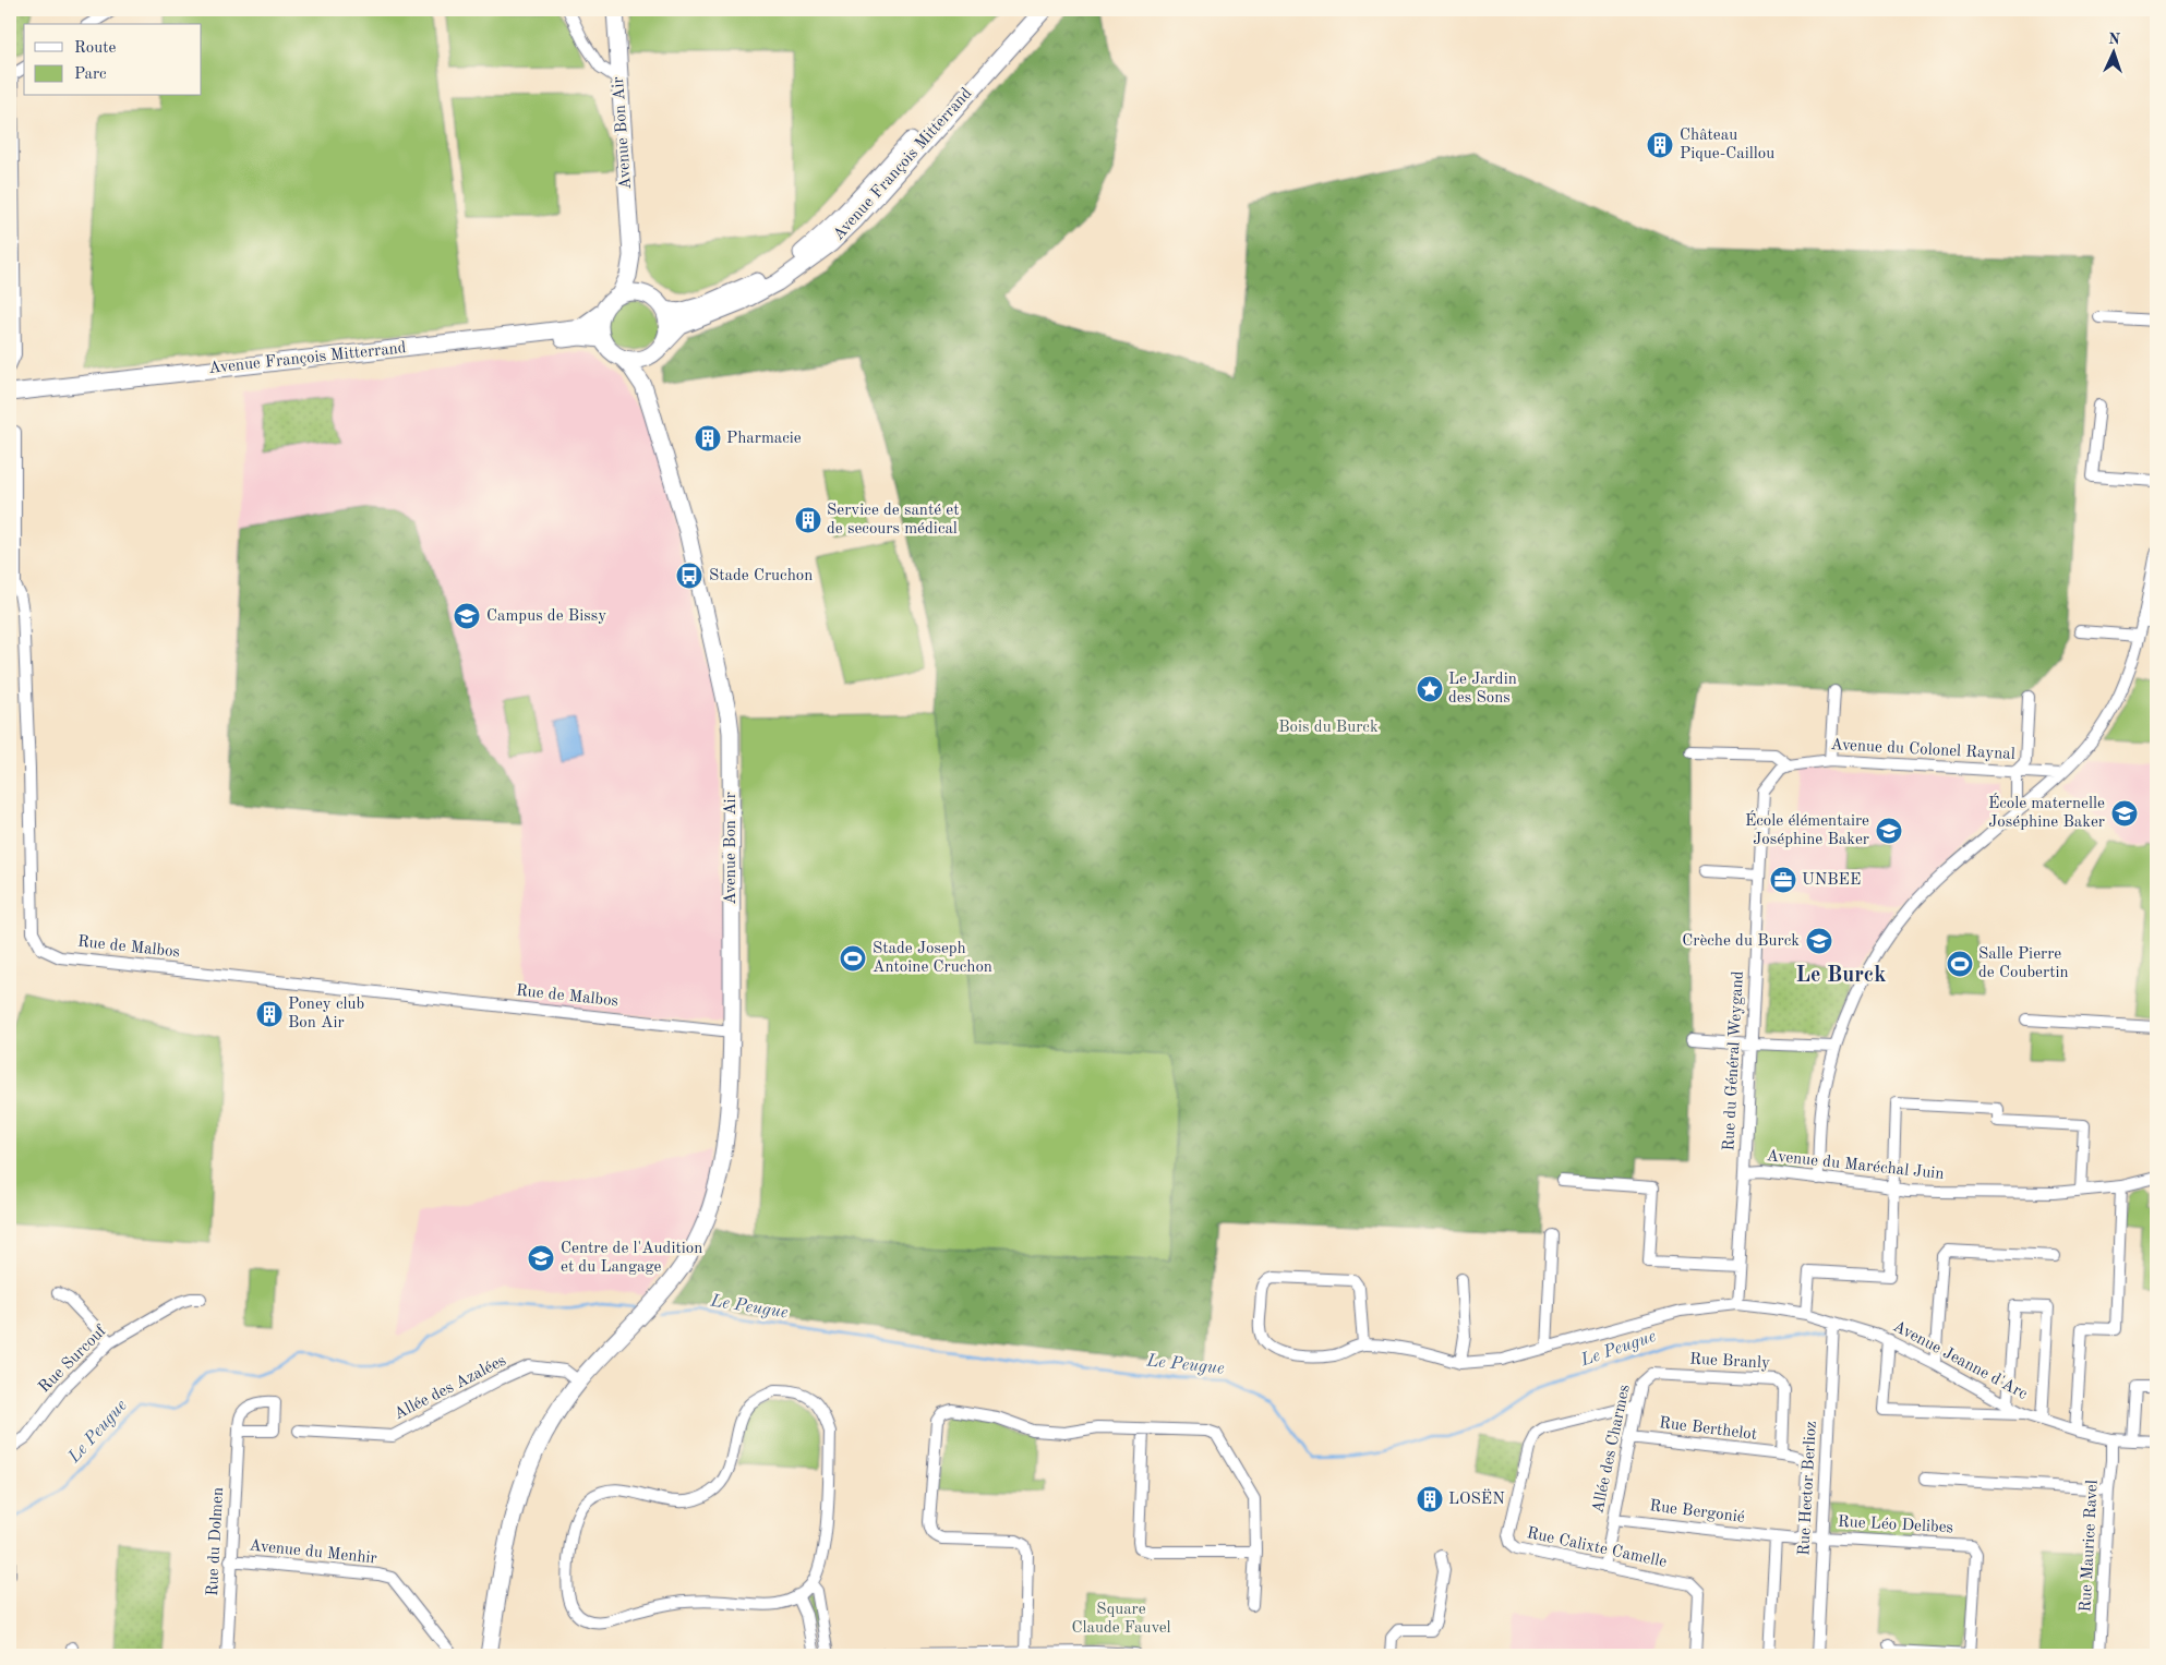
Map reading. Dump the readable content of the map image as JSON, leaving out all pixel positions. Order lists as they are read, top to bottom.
{
  "streets": {
    "main road": ["Avenue Bon Air", "Avenue François Mitterrand"],
    "street": [
      "Avenue du Colonel Raynal",
      "Rue de Malbos",
      "Rue du Général Weygand",
      "Avenue du Maréchal Juin",
      "Rue Surcouf",
      "Avenue Jeanne d'Arc",
      "Rue Branly",
      "Allée des Azalées",
      "Rue Berthelot",
      "Allée des Charmes",
      "Rue Hector Berlioz",
      "Rue Bergonié",
      "Rue Léo Delibes",
      "Rue du Dolmen",
      "Rue Maurice Ravel",
      "Rue Calixte Camelle",
      "Avenue du Menhir"
    ]
  },
  "crossings": [
    ["Avenue Bon Air", "Avenue François Mitterrand"],
    ["Avenue Bon Air", "Rue de Malbos"],
    ["Avenue Bon Air", "Allée des Azalées"],
    ["Avenue du Colonel Raynal", "Rue du Général Weygand"],
    ["Rue du Général Weygand", "Avenue du Maréchal Juin"],
    ["Rue du Général Weygand", "Avenue Jeanne d'Arc"],
    ["Avenue Jeanne d'Arc", "Rue Hector Berlioz"],
    ["Avenue Jeanne d'Arc", "Rue Maurice Ravel"],
    ["Rue Branly", "Rue Berthelot"],
    ["Rue Branly", "Allée des Charmes"],
    ["Rue Berthelot", "Allée des Charmes"],
    ["Allée des Charmes", "Rue Bergonié"],
    ["Allée des Charmes", "Rue Calixte Camelle"],
    ["Rue Hector Berlioz", "Rue Léo Delibes"],
    ["Rue du Dolmen", "Avenue du Menhir"]
  ],
  "districts": ["Le Burck"],
  "water": ["Le Peugue"],
  "parks": ["Bois du Burck", "Square Claude Fauvel"],
  "places": {
    "building": [
      "Château Pique-Caillou",
      "Pharmacie",
      "Service de santé et de secours médical",
      "Poney club Bon Air",
      "LOSËN"
    ],
    "bus stop": ["Stade Cruchon"],
    "school or university": [
      "Campus de Bissy",
      "École maternelle Joséphine Baker",
      "École élémentaire Joséphine Baker",
      "Crèche du Burck",
      "Centre de l'Audition et du Langage"
    ],
    "place": ["Le Jardin des Sons"],
    "office": ["UNBEE"],
    "sports": ["Stade Joseph Antoine Cruchon", "Salle Pierre de Coubertin"]
  },
  "legend": ["Route", "Parc"],
  "north": "top"
}
